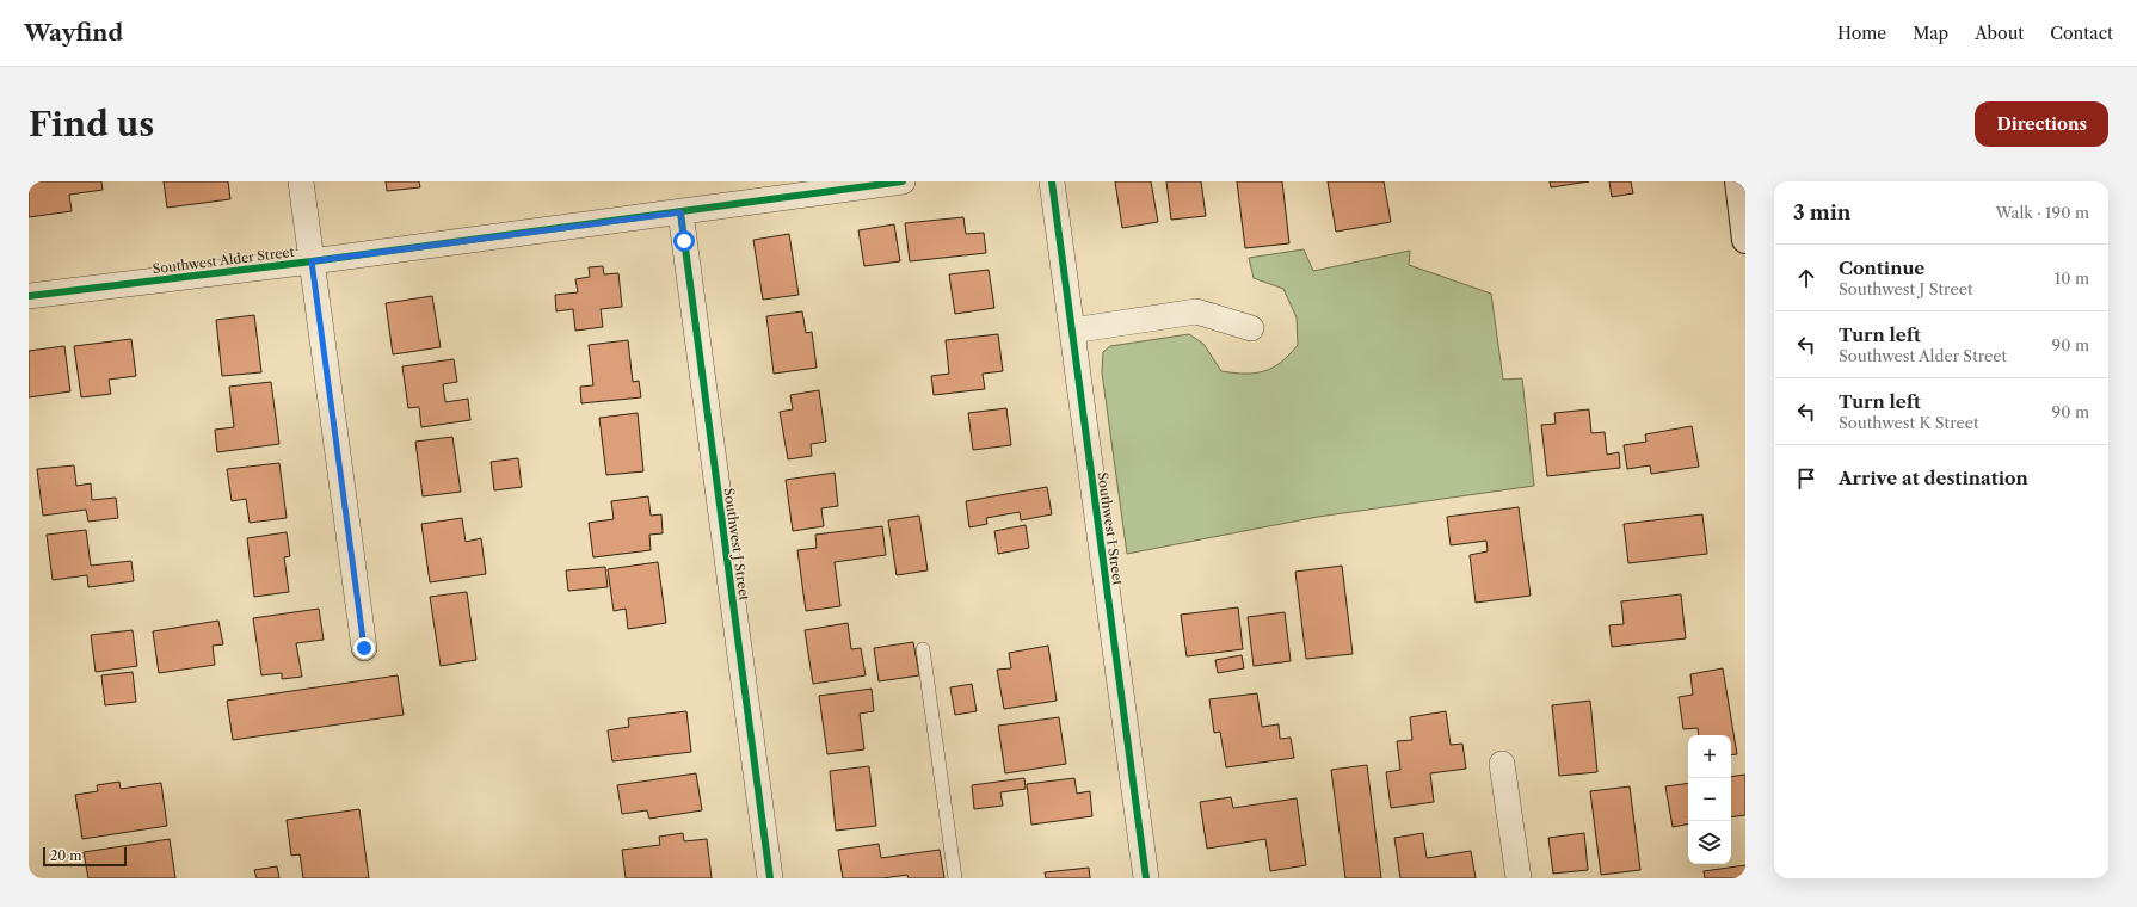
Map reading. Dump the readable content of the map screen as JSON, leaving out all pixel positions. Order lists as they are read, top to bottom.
{
  "streets": {
    "street": ["Southwest Alder Street", "Southwest I Street", "Southwest J Street"]
  },
  "crossings": [
    ["Southwest Alder Street", "Southwest J Street"]
  ],
  "scale_bar": "20 m",
  "page": {
    "header": "Wayfind",
    "nav": [
      "Home",
      "Map",
      "About",
      "Contact"
    ],
    "buttons": "Directions",
    "title": "Find us",
    "heading": ["3 min", "Walk · 190 m"],
    "list": [
      ["Continue", "Southwest J Street", "10 m"],
      ["Turn left", "Southwest Alder Street", "90 m"],
      ["Turn left", "Southwest K Street", "90 m"],
      "Arrive at destination"
    ],
    "map_buttons": ["+", "−"],
    "scale": "20 m"
  }
}
